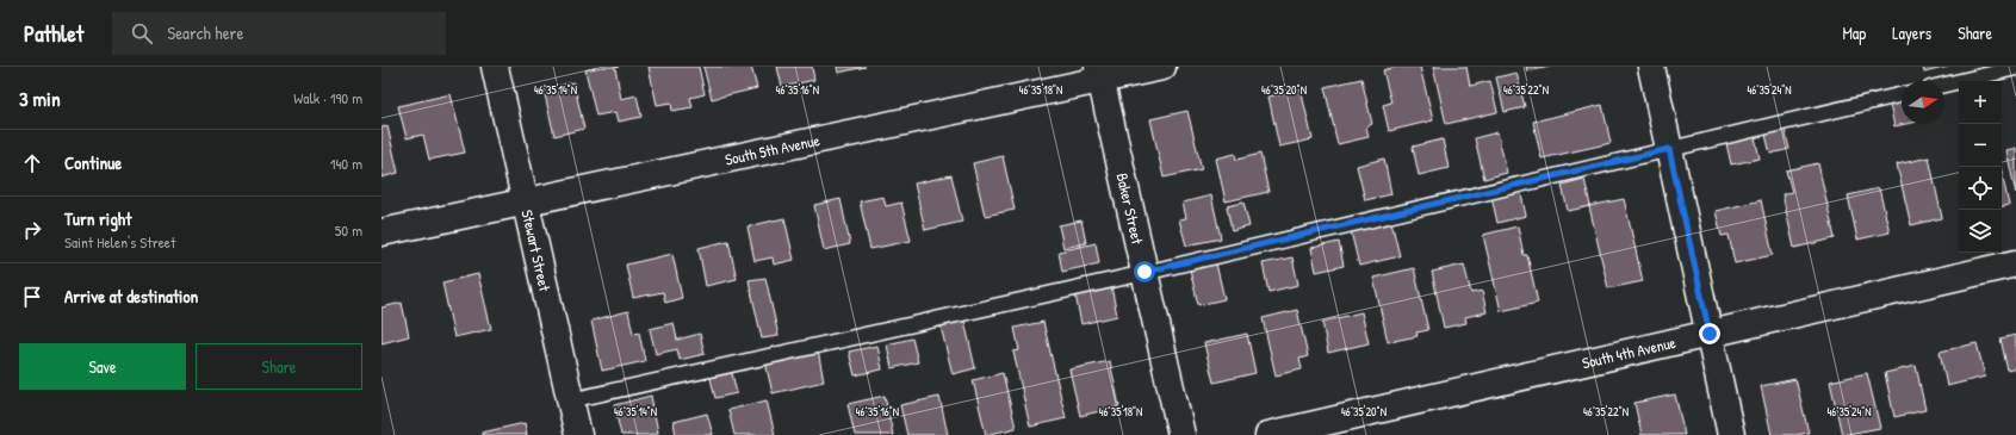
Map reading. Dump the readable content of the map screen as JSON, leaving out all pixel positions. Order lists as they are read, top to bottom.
{
  "streets": {
    "street": [
      "South 5th Avenue",
      "Baker Street",
      "Stewart Street",
      "South 4th Avenue"
    ]
  },
  "crossings": [
    ["South 5th Avenue", "Baker Street"],
    ["South 5th Avenue", "Stewart Street"]
  ],
  "north": "right",
  "page": {
    "header": "Pathlet",
    "search": "Search here",
    "nav": ["Map", "Layers", "Share"],
    "heading": ["3 min", "Walk · 190 m"],
    "map_buttons": ["+", "−"],
    "list": [
      ["Continue", "140 m"],
      ["Turn right", "Saint Helen's Street", "50 m"],
      "Arrive at destination"
    ],
    "buttons": ["Save", "Share"]
  },
  "coordinates": [
    "46°35'14\"N",
    "46°35'16\"N",
    "46°35'18\"N",
    "46°35'20\"N",
    "46°35'22\"N",
    "46°35'24\"N"
  ]
}
